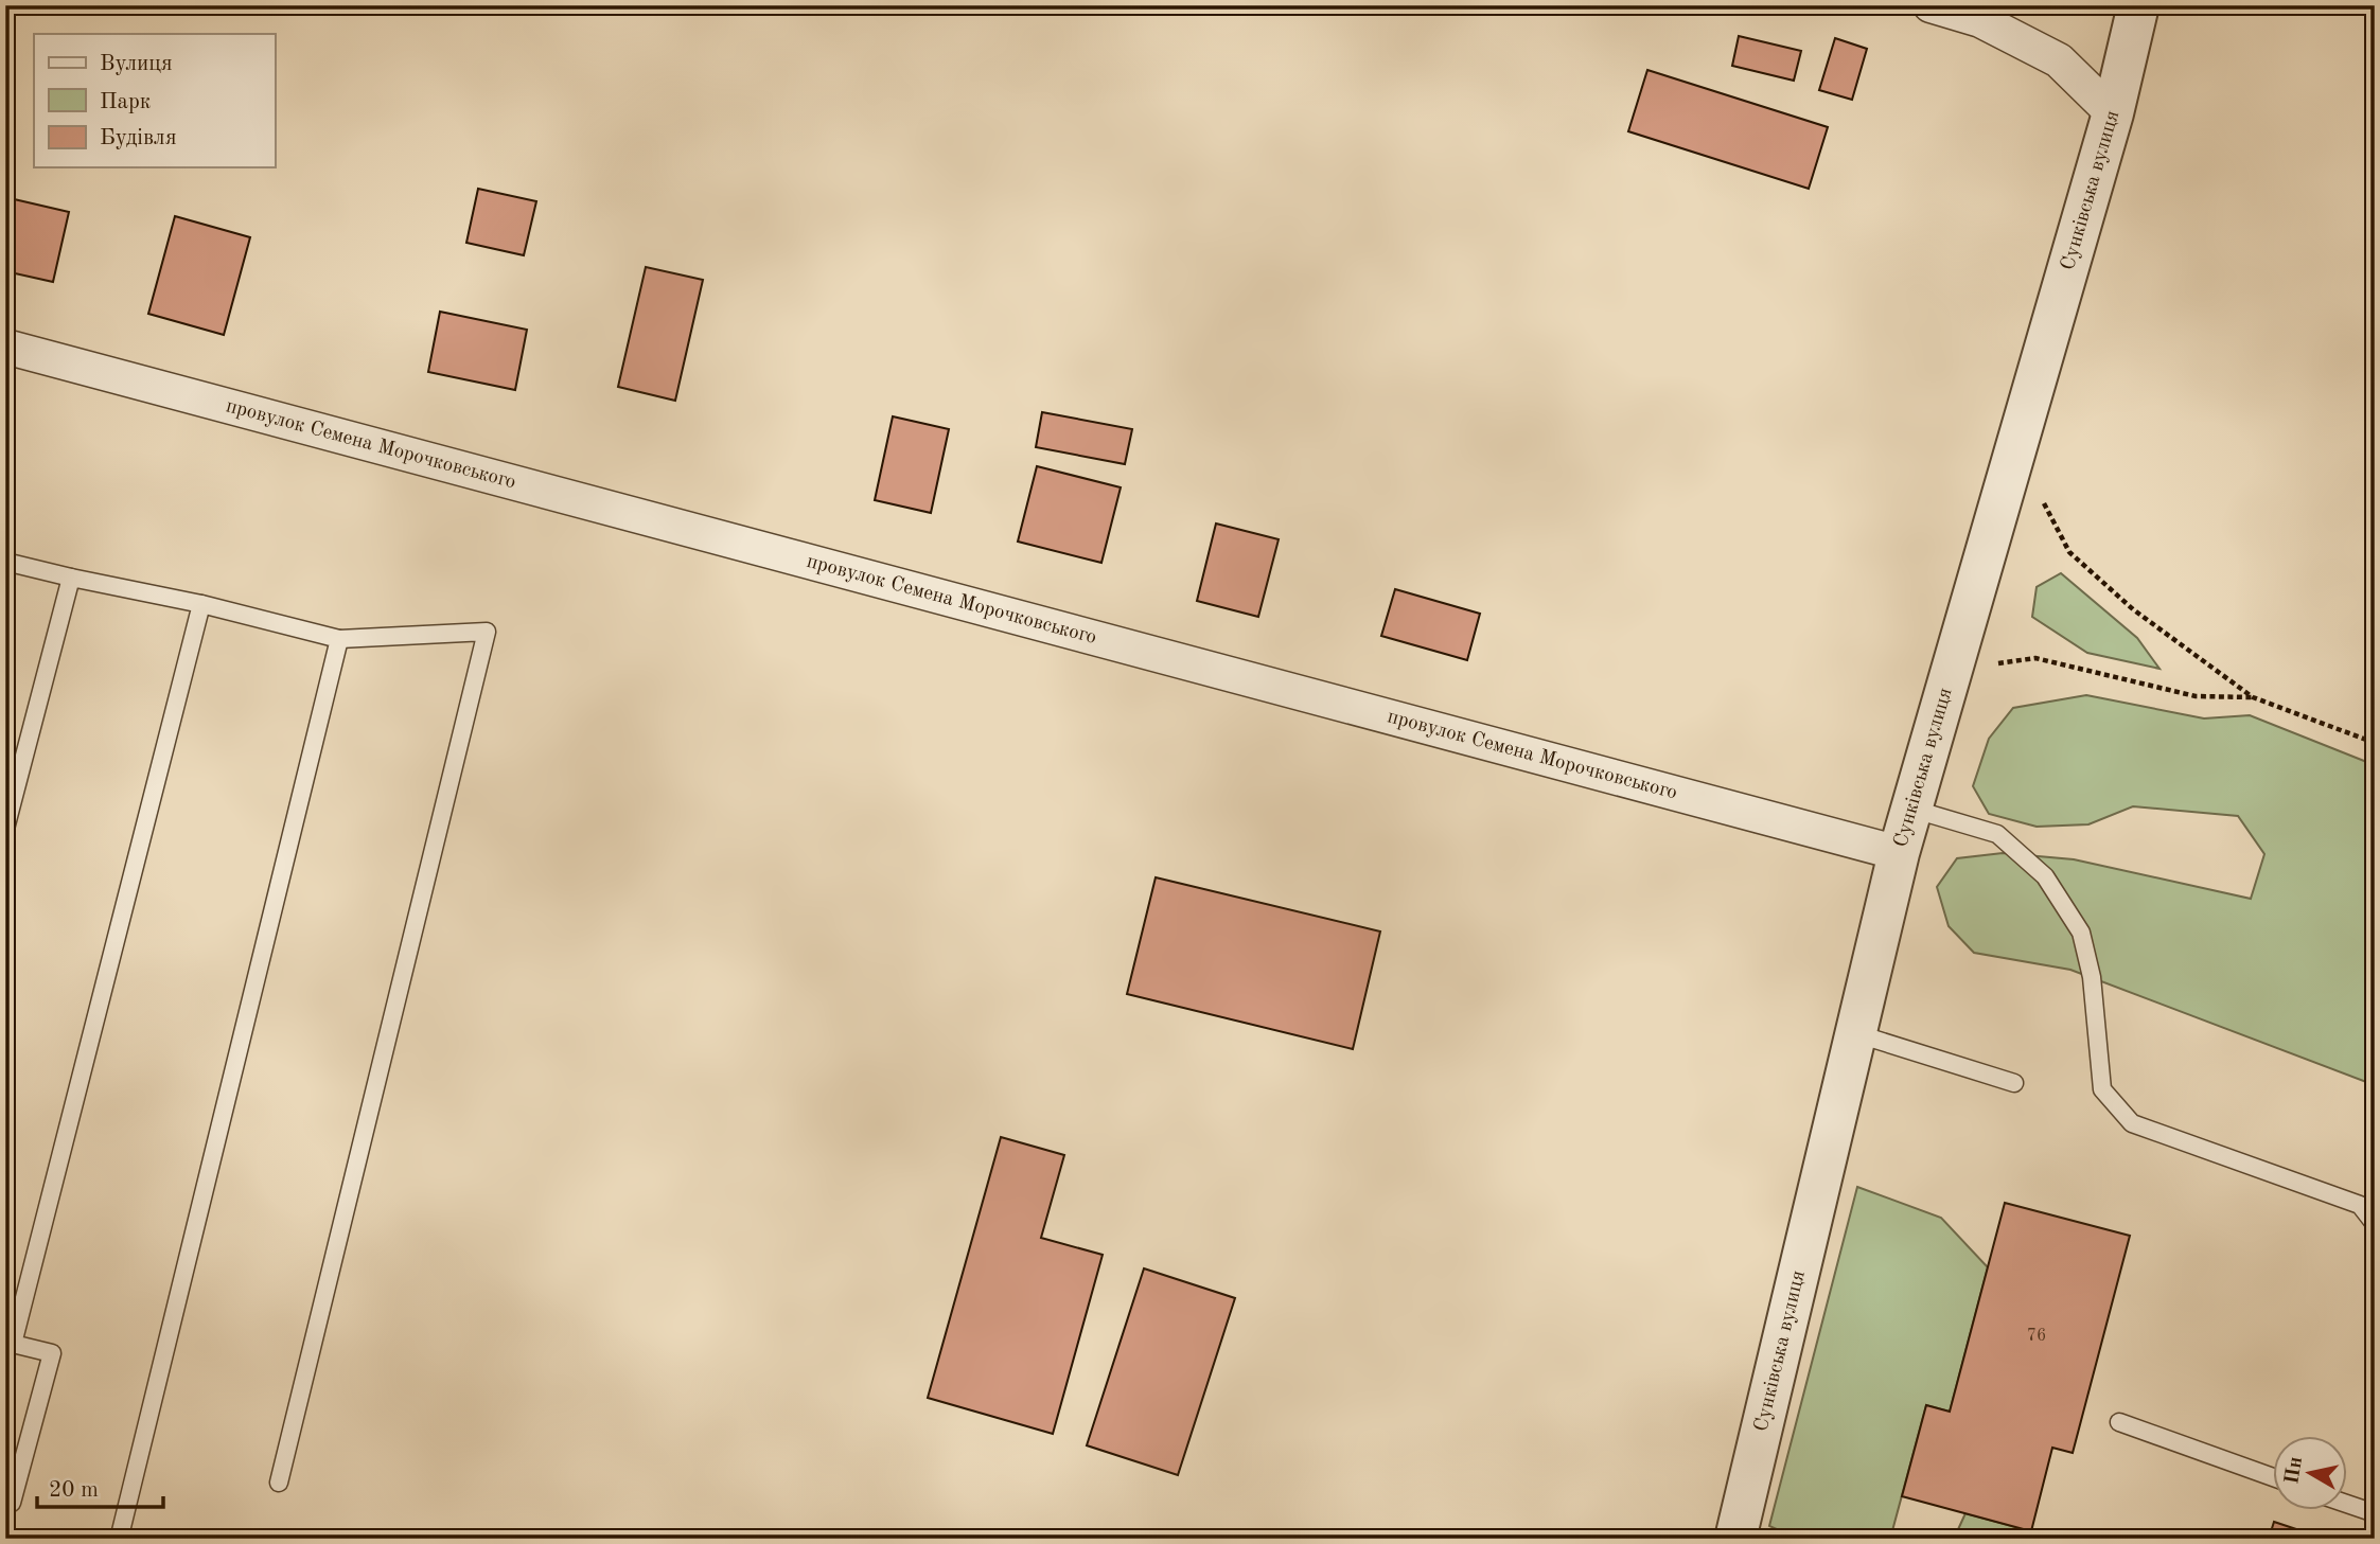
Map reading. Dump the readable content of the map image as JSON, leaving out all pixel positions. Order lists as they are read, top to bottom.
{
  "streets": {
    "street": ["Сунківська вулиця", "провулок Семена Морочковського"]
  },
  "crossings": [
    ["Сунківська вулиця", "провулок Семена Морочковського"]
  ],
  "house_numbers": ["76"],
  "legend": ["Вулиця", "Парк", "Будівля"],
  "scale_bar": "20 m",
  "north": "left"
}
